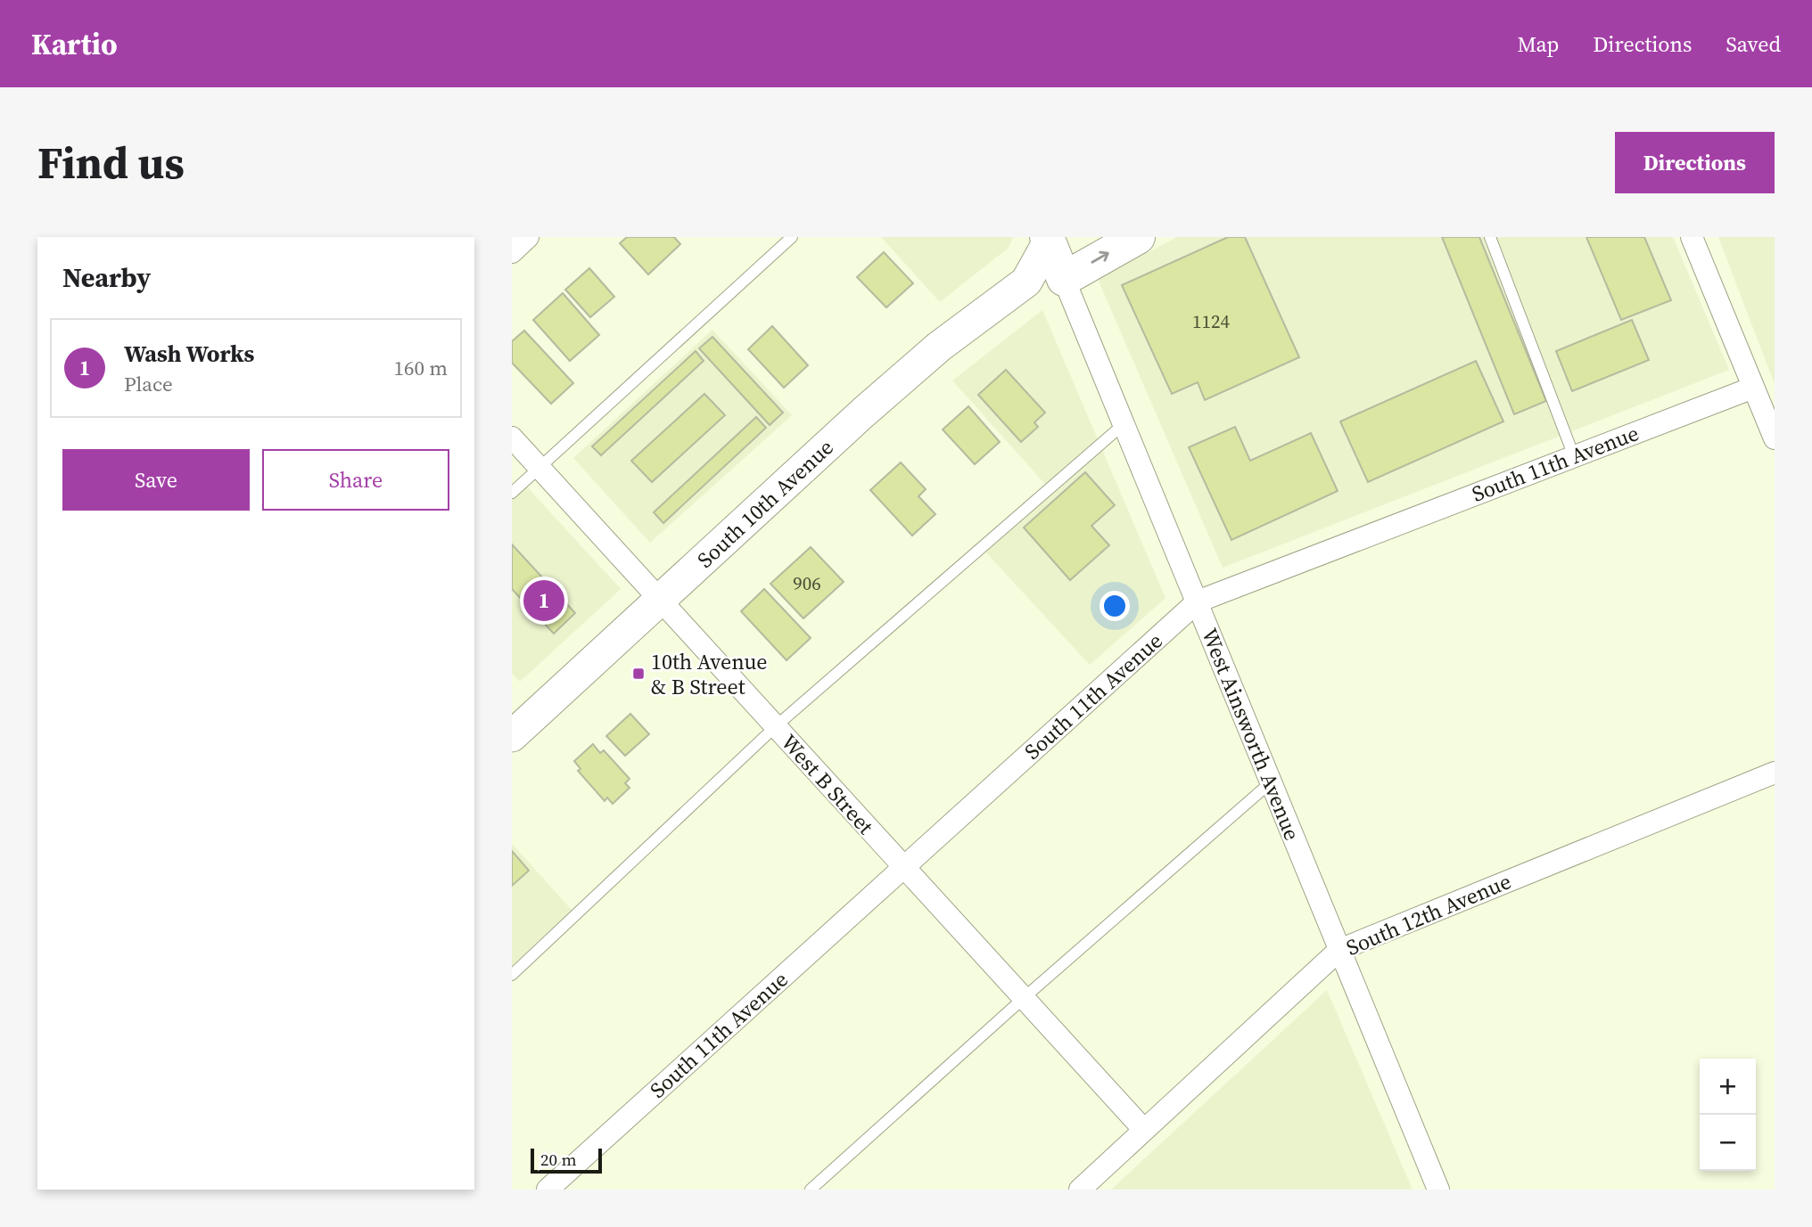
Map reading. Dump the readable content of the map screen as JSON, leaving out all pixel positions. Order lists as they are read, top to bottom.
{
  "streets": {
    "main road": ["South 10th Avenue"],
    "street": [
      "South 11th Avenue",
      "West Ainsworth Avenue",
      "West B Street",
      "South 12th Avenue"
    ]
  },
  "crossings": [
    ["South 11th Avenue", "West Ainsworth Avenue"],
    ["South 11th Avenue", "West B Street"],
    ["South 10th Avenue", "West B Street"],
    ["West Ainsworth Avenue", "South 12th Avenue"],
    ["West B Street", "South 12th Avenue"]
  ],
  "places": {
    "transit": ["10th Avenue & B Street"]
  },
  "house_numbers": ["1124", "906"],
  "scale_bar": "20 m",
  "page": {
    "header": "Kartio",
    "nav": ["Map", "Directions", "Saved"],
    "buttons": [
      "Directions",
      ["Save", "Share"]
    ],
    "title": "Find us",
    "heading": "Nearby",
    "list": [
      {
        "mark": "1",
        "name": "Wash Works",
        "note": "Place",
        "value": "160 m"
      }
    ],
    "pins": "1",
    "map_buttons": ["+", "−"],
    "scale": "20 m"
  }
}
